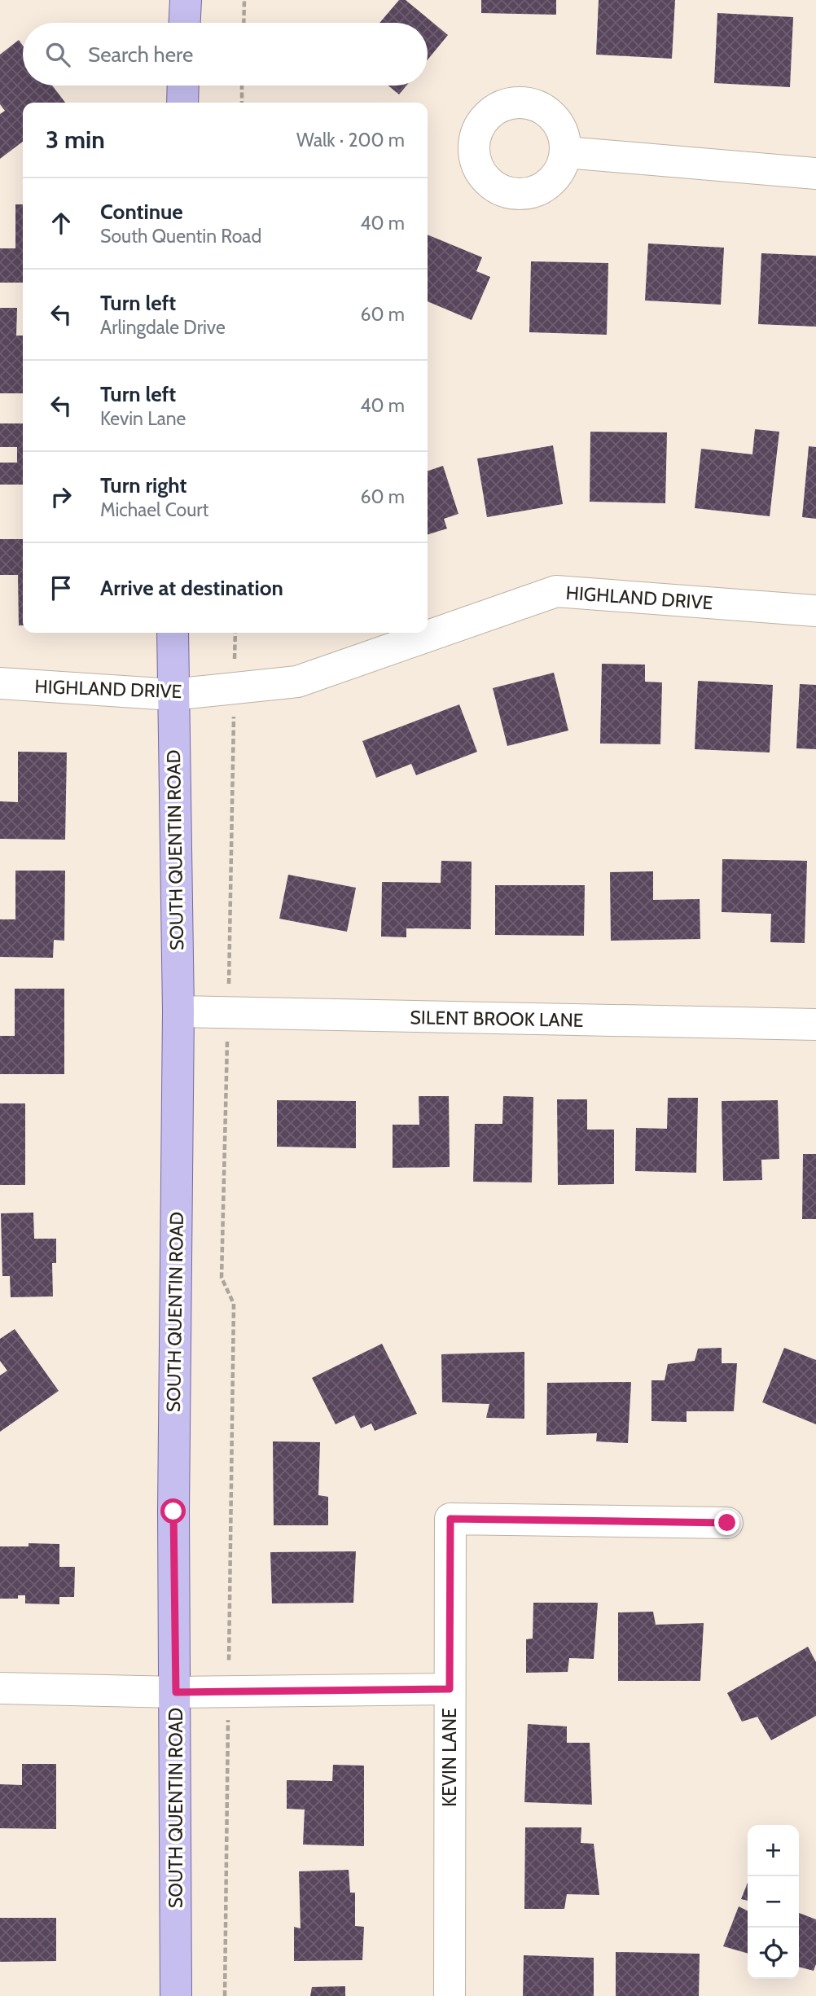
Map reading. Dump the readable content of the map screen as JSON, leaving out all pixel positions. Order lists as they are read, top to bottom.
{
  "streets": {
    "main road": ["SOUTH QUENTIN ROAD"],
    "street": ["HIGHLAND DRIVE", "SILENT BROOK LANE", "KEVIN LANE"]
  },
  "crossings": [
    ["HIGHLAND DRIVE", "SOUTH QUENTIN ROAD"],
    ["SOUTH QUENTIN ROAD", "SILENT BROOK LANE"]
  ],
  "page": {
    "search": "Search here",
    "heading": ["3 min", "Walk · 200 m"],
    "list": [
      ["Continue", "South Quentin Road", "40 m"],
      ["Turn left", "Arlingdale Drive", "60 m"],
      ["Turn left", "Kevin Lane", "40 m"],
      ["Turn right", "Michael Court", "60 m"],
      "Arrive at destination"
    ],
    "map_buttons": ["+", "−"]
  }
}
